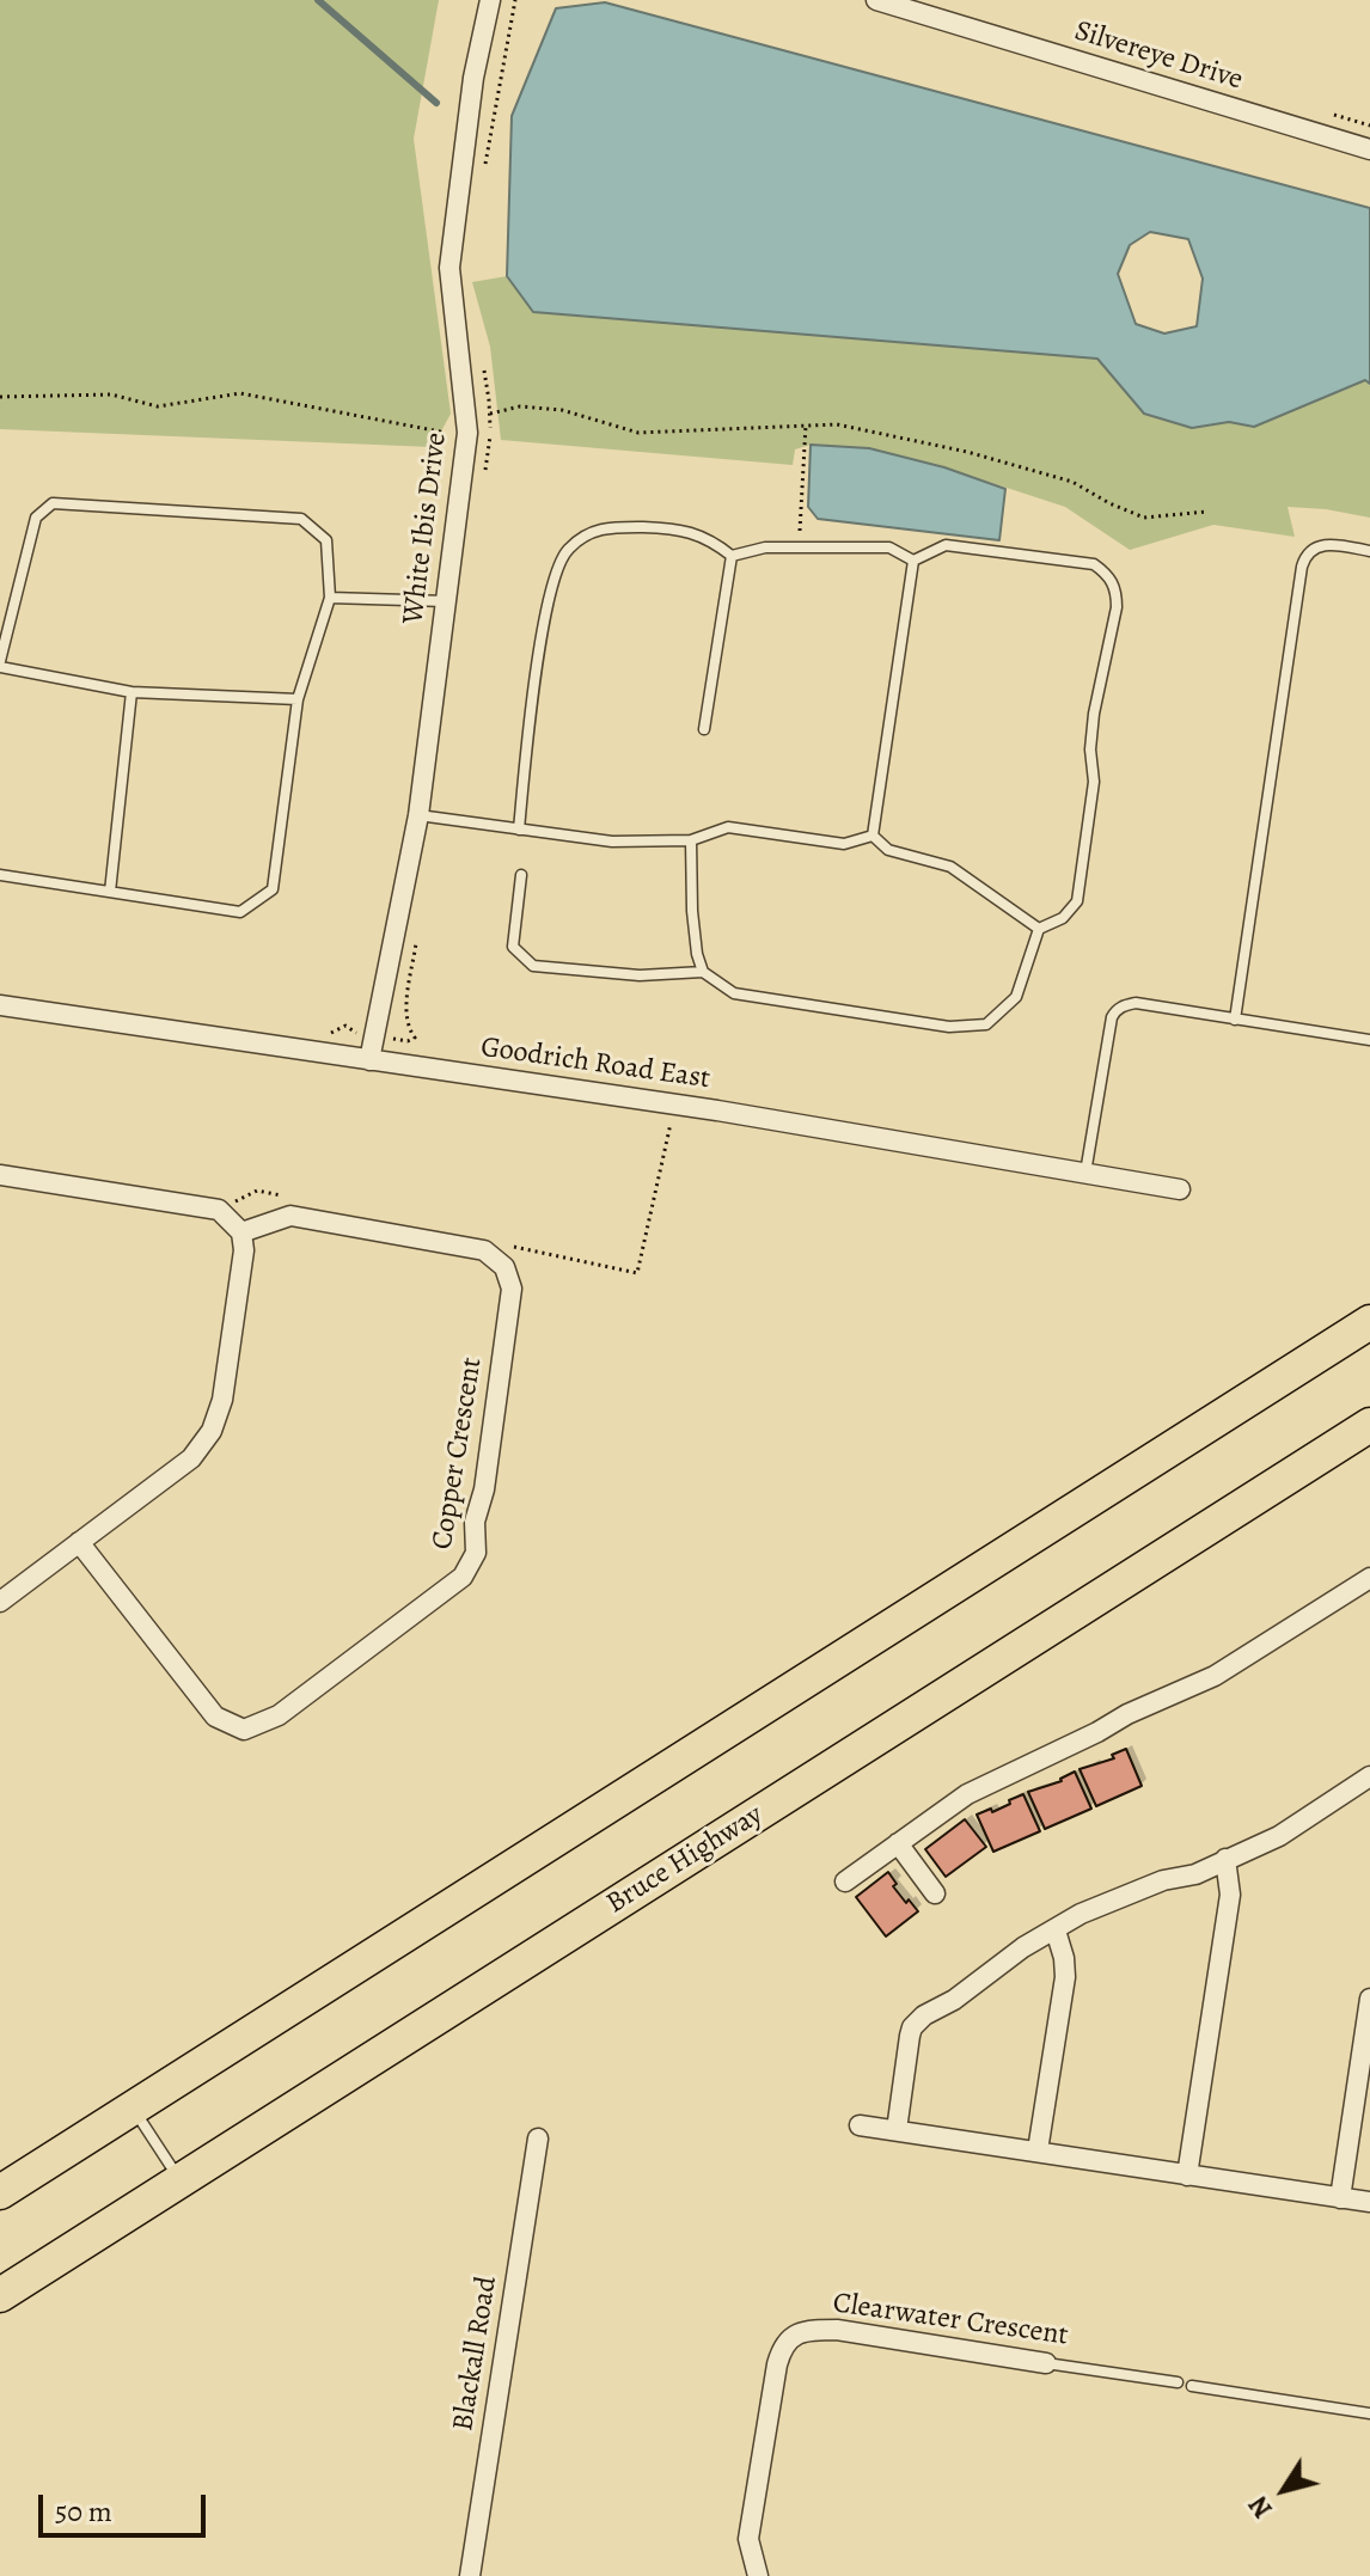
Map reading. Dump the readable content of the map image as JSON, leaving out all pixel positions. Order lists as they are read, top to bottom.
{
  "streets": {
    "highway": ["Bruce Highway"],
    "street": [
      "Silvereye Drive",
      "White Ibis Drive",
      "Goodrich Road East",
      "Copper Crescent",
      "Clearwater Crescent",
      "Blackall Road"
    ]
  },
  "crossings": [
    ["White Ibis Drive", "Goodrich Road East"]
  ],
  "scale_bar": "50 m",
  "north": "bottom left"
}
